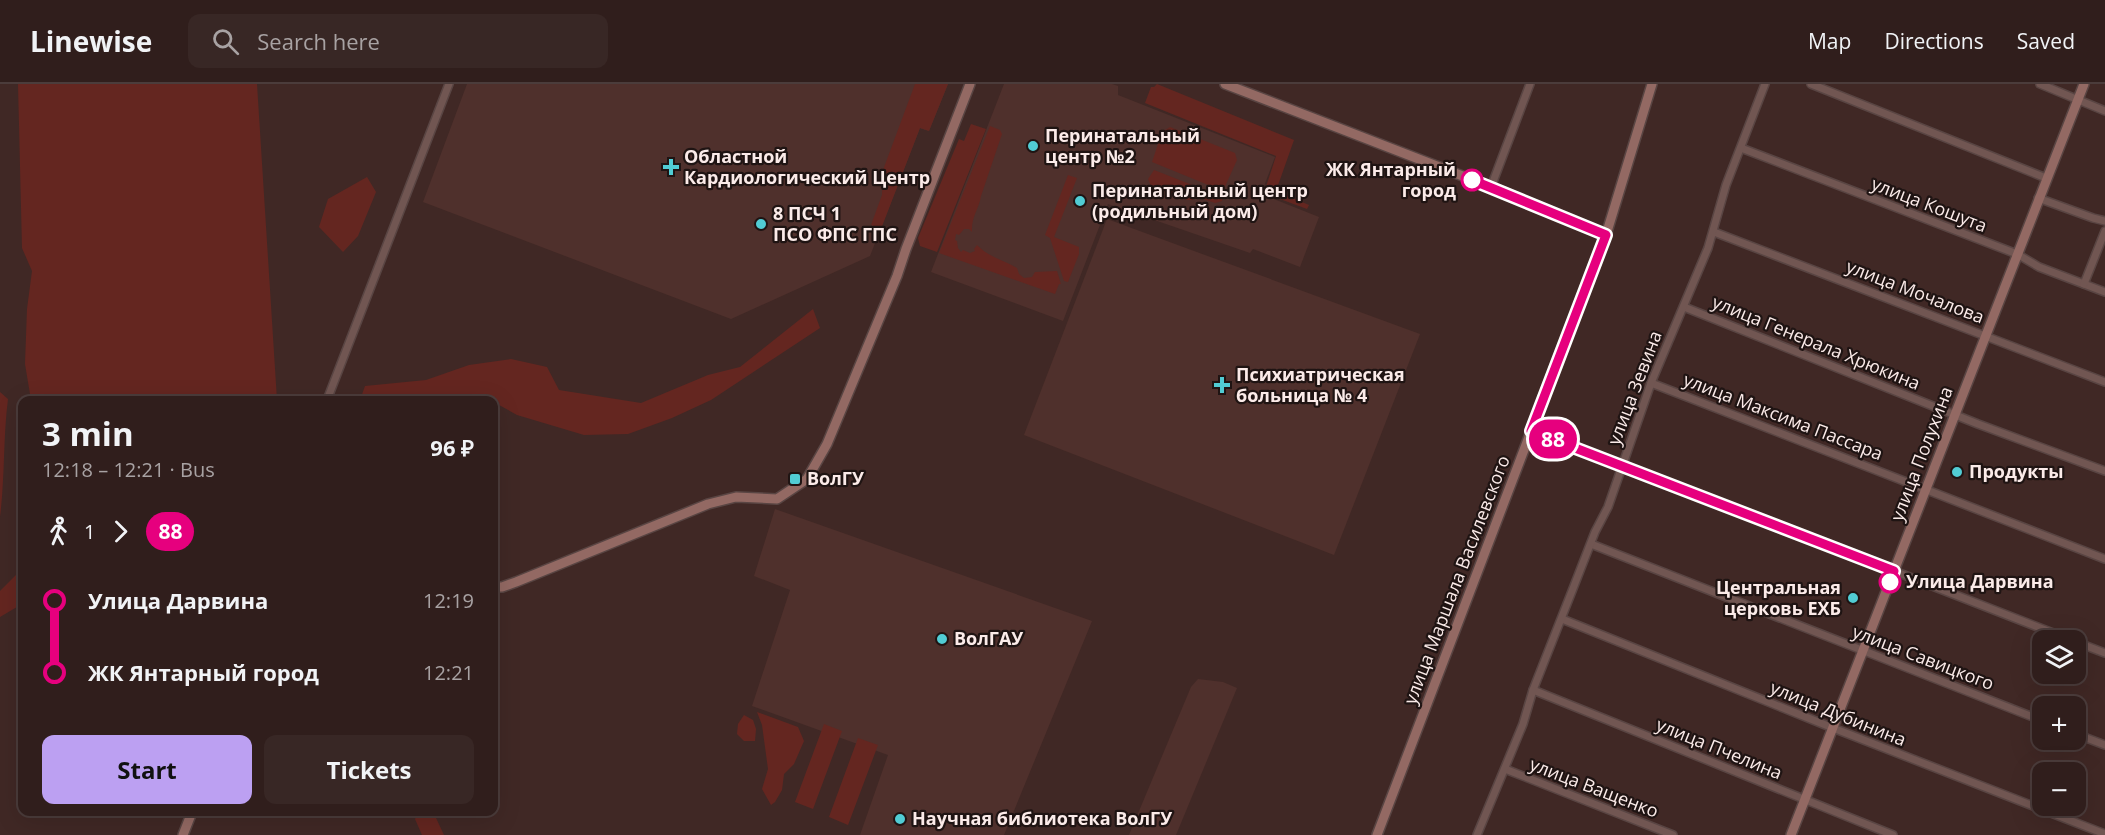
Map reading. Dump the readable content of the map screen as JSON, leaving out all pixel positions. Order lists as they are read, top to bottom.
{
  "streets": {
    "main road": ["улица Полухина", "улица Маршала Василевского"],
    "street": [
      "улица Кошута",
      "улица Мочалова",
      "улица Генерала Хрюкина",
      "улица Зевина",
      "улица Максима Пассара",
      "улица Савицкого",
      "улица Дубинина",
      "улица Пчелина",
      "улица Ващенко"
    ]
  },
  "crossings": [
    ["улица Кошута", "улица Зевина"],
    ["улица Кошута", "улица Полухина"],
    ["улица Мочалова", "улица Зевина"],
    ["улица Мочалова", "улица Полухина"],
    ["улица Генерала Хрюкина", "улица Зевина"],
    ["улица Генерала Хрюкина", "улица Полухина"],
    ["улица Зевина", "улица Максима Пассара"],
    ["улица Зевина", "улица Савицкого"],
    ["улица Зевина", "улица Дубинина"],
    ["улица Зевина", "улица Пчелина"],
    ["улица Зевина", "улица Ващенко"],
    ["улица Максима Пассара", "улица Полухина"],
    ["улица Полухина", "улица Савицкого"],
    ["улица Полухина", "улица Дубинина"],
    ["улица Полухина", "улица Пчелина"]
  ],
  "places": {
    "other": [
      "Перинатальный центр №2",
      "ЖК Янтарный город",
      "Перинатальный центр (родильный дом)",
      "8 ПСЧ 1 ПСО ФПС ГПС",
      "Продукты",
      "Улица Дарвина",
      "Центральная церковь ЕХБ",
      "ВолГАУ",
      "Научная библиотека ВолГУ"
    ],
    "health": ["Областной Кардиологический Центр", "Психиатрическая больница № 4"],
    "transit": ["ВолГУ"]
  },
  "lines": ["bus line 88"],
  "page": {
    "header": "Linewise",
    "search": "Search here",
    "nav": ["Map", "Directions", "Saved"],
    "on_map": "88",
    "heading": ["3 min", "12:18 – 12:21 · Bus", "96 ₽"],
    "legs": ["1", "88"],
    "list": [
      {
        "name": "Улица Дарвина",
        "value": "12:19"
      },
      {
        "name": "ЖК Янтарный город",
        "value": "12:21"
      }
    ],
    "map_buttons": ["+", "−"],
    "buttons": ["Start", "Tickets"]
  }
}
